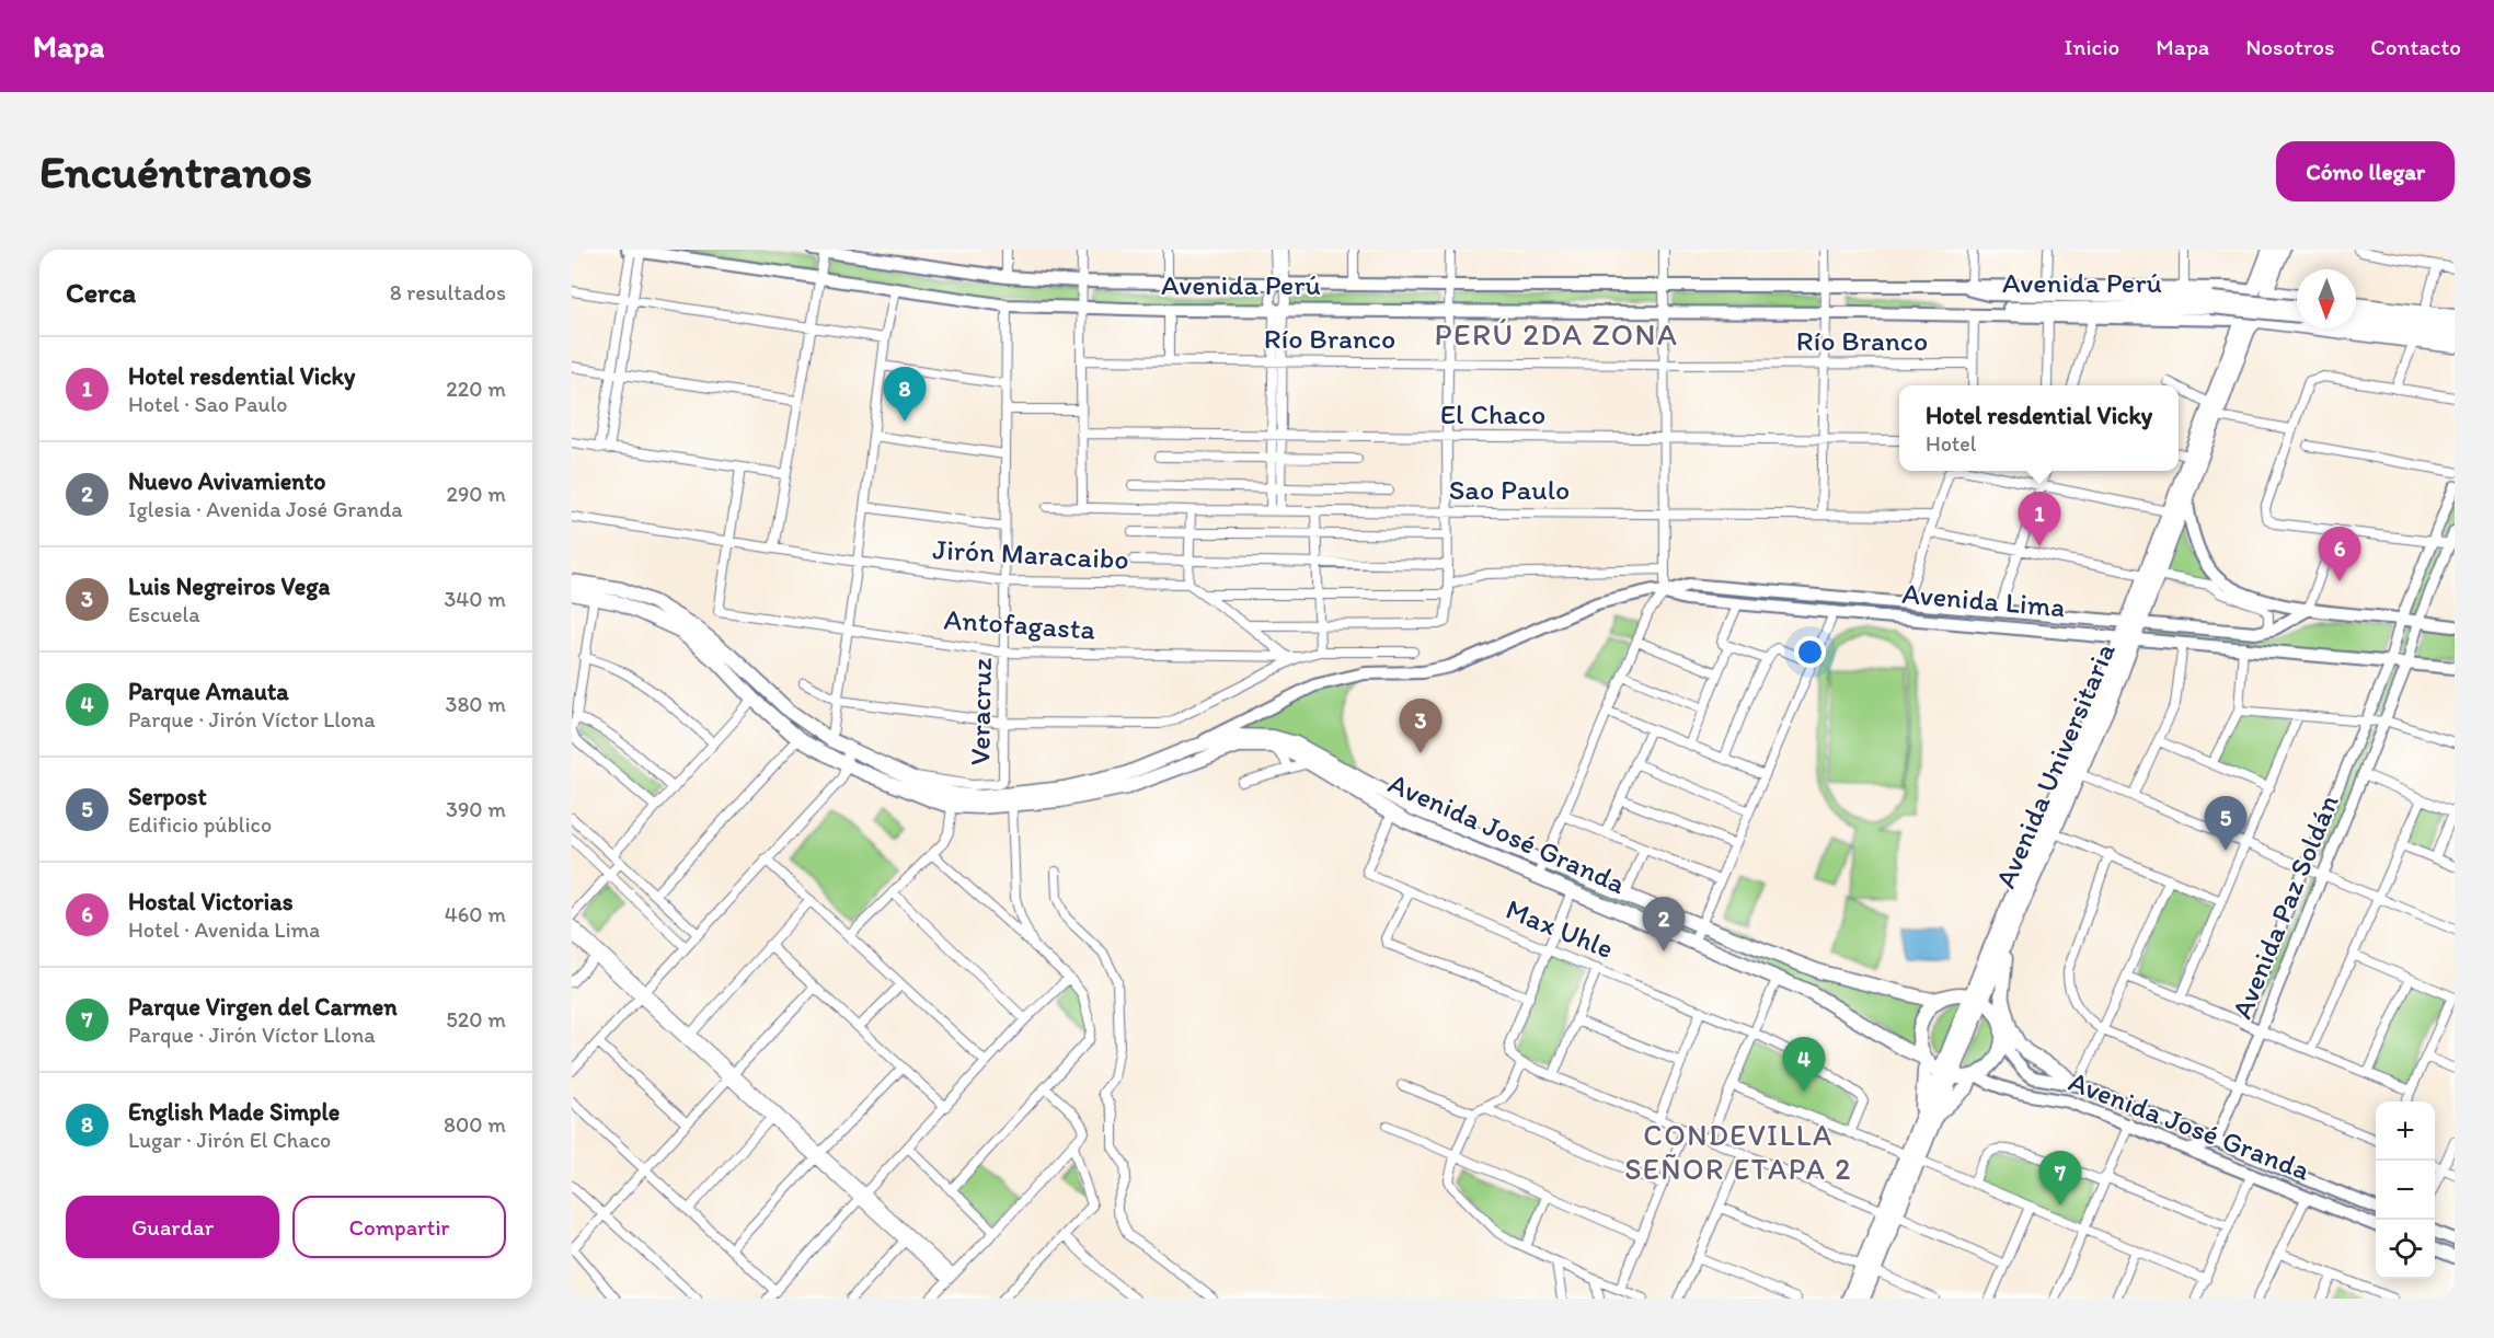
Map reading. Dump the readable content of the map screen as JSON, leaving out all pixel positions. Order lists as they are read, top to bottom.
{
  "streets": {
    "main road": [
      "Avenida Perú",
      "Avenida Lima",
      "Avenida Universitaria",
      "Avenida José Granda"
    ],
    "street": [
      "Río Branco",
      "El Chaco",
      "Sao Paulo",
      "Jirón Maracaibo",
      "Antofagasta",
      "Veracruz",
      "Avenida Paz Soldán",
      "Max Uhle"
    ]
  },
  "crossings": [
    ["Avenida Perú", "Veracruz"],
    ["Avenida Perú", "Avenida Universitaria"],
    ["Jirón Maracaibo", "Antofagasta"],
    ["Jirón Maracaibo", "Veracruz"],
    ["Avenida Lima", "Avenida Universitaria"],
    ["Avenida Lima", "Avenida José Granda"],
    ["Avenida Lima", "Avenida Paz Soldán"],
    ["Antofagasta", "Veracruz"],
    ["Veracruz", "Avenida José Granda"],
    ["Avenida Universitaria", "Avenida José Granda"],
    ["Avenida José Granda", "Avenida Paz Soldán"],
    ["Avenida José Granda", "Max Uhle"]
  ],
  "districts": ["PERÚ 2DA ZONA", "CONDEVILLA SEÑOR ETAPA 2"],
  "north": "bottom",
  "page": {
    "header": "Mapa",
    "nav": [
      "Inicio",
      "Mapa",
      "Nosotros",
      "Contacto"
    ],
    "buttons": [
      "Cómo llegar",
      ["Guardar", "Compartir"]
    ],
    "title": "Encuéntranos",
    "heading": ["Cerca", "8 resultados"],
    "list": [
      {
        "mark": "1",
        "name": "Hotel resdential Vicky",
        "note": "Hotel · Sao Paulo",
        "value": "220 m"
      },
      {
        "mark": "2",
        "name": "Nuevo Avivamiento",
        "note": "Iglesia · Avenida José Granda",
        "value": "290 m"
      },
      {
        "mark": "3",
        "name": "Luis Negreiros Vega",
        "note": "Escuela",
        "value": "340 m"
      },
      {
        "mark": "4",
        "name": "Parque Amauta",
        "note": "Parque · Jirón Víctor Llona",
        "value": "380 m"
      },
      {
        "mark": "5",
        "name": "Serpost",
        "note": "Edificio público",
        "value": "390 m"
      },
      {
        "mark": "6",
        "name": "Hostal Victorias",
        "note": "Hotel · Avenida Lima",
        "value": "460 m"
      },
      {
        "mark": "7",
        "name": "Parque Virgen del Carmen",
        "note": "Parque · Jirón Víctor Llona",
        "value": "520 m"
      },
      {
        "mark": "8",
        "name": "English Made Simple",
        "note": "Lugar · Jirón El Chaco",
        "value": "800 m"
      }
    ],
    "pins": [
      "8",
      "1",
      "6",
      "3",
      "5",
      "2",
      "4",
      "7"
    ],
    "popup": ["Hotel resdential Vicky", "Hotel"],
    "map_buttons": ["+", "−"]
  }
}
